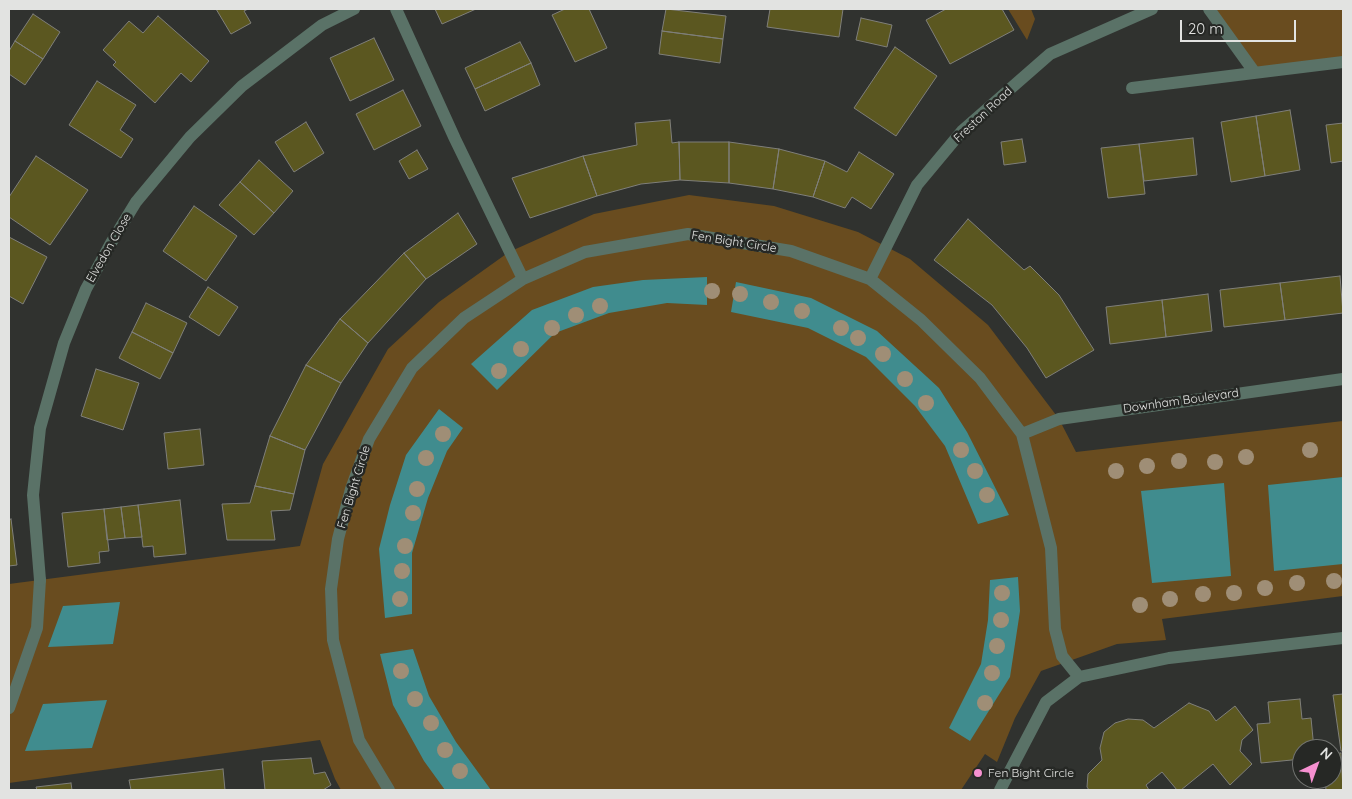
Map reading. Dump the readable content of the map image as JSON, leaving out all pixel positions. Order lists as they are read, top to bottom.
{
  "streets": {
    "street": [
      "Freston Road",
      "Fen Bight Circle",
      "Elvedon Close",
      "Downham Boulevard"
    ]
  },
  "crossings": [
    ["Freston Road", "Fen Bight Circle"],
    ["Fen Bight Circle", "Downham Boulevard"]
  ],
  "places": ["Fen Bight Circle"],
  "scale_bar": "20 m",
  "north": "top right"
}
